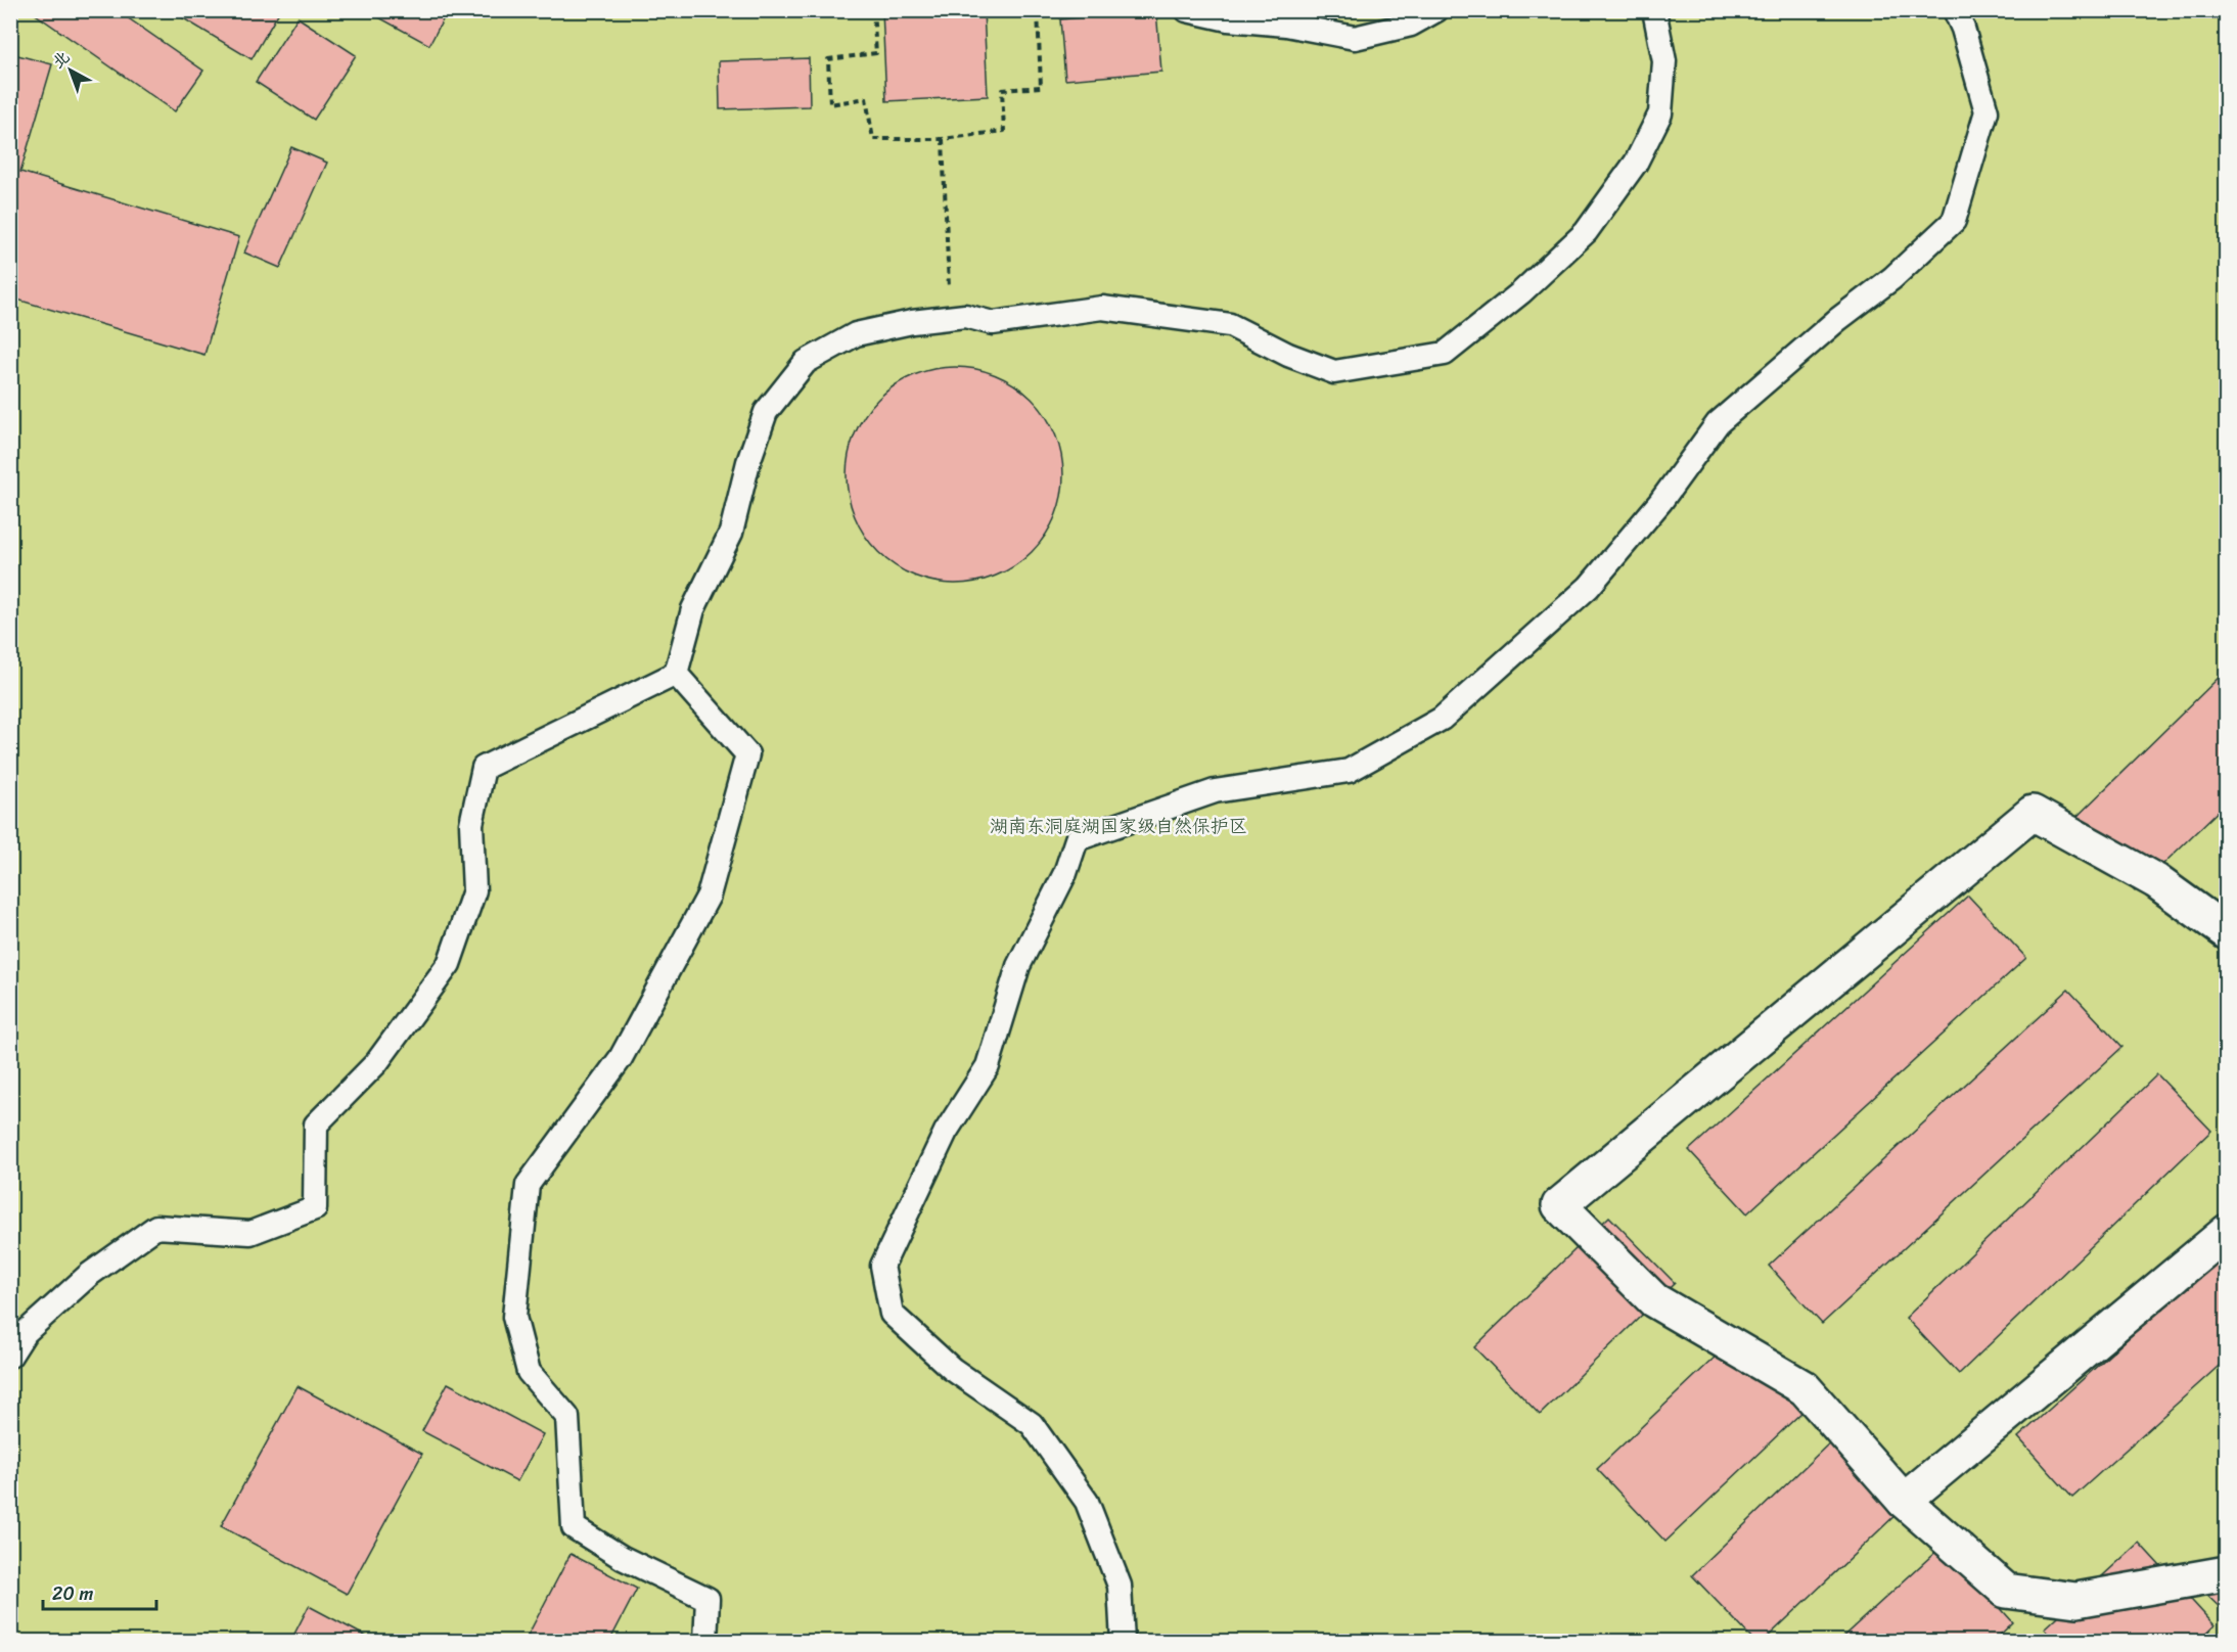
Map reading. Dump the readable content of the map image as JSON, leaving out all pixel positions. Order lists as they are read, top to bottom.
{
  "parks": ["湖南东洞庭湖国家级自然保护区"],
  "scale_bar": "20 m",
  "north": "top left"
}
